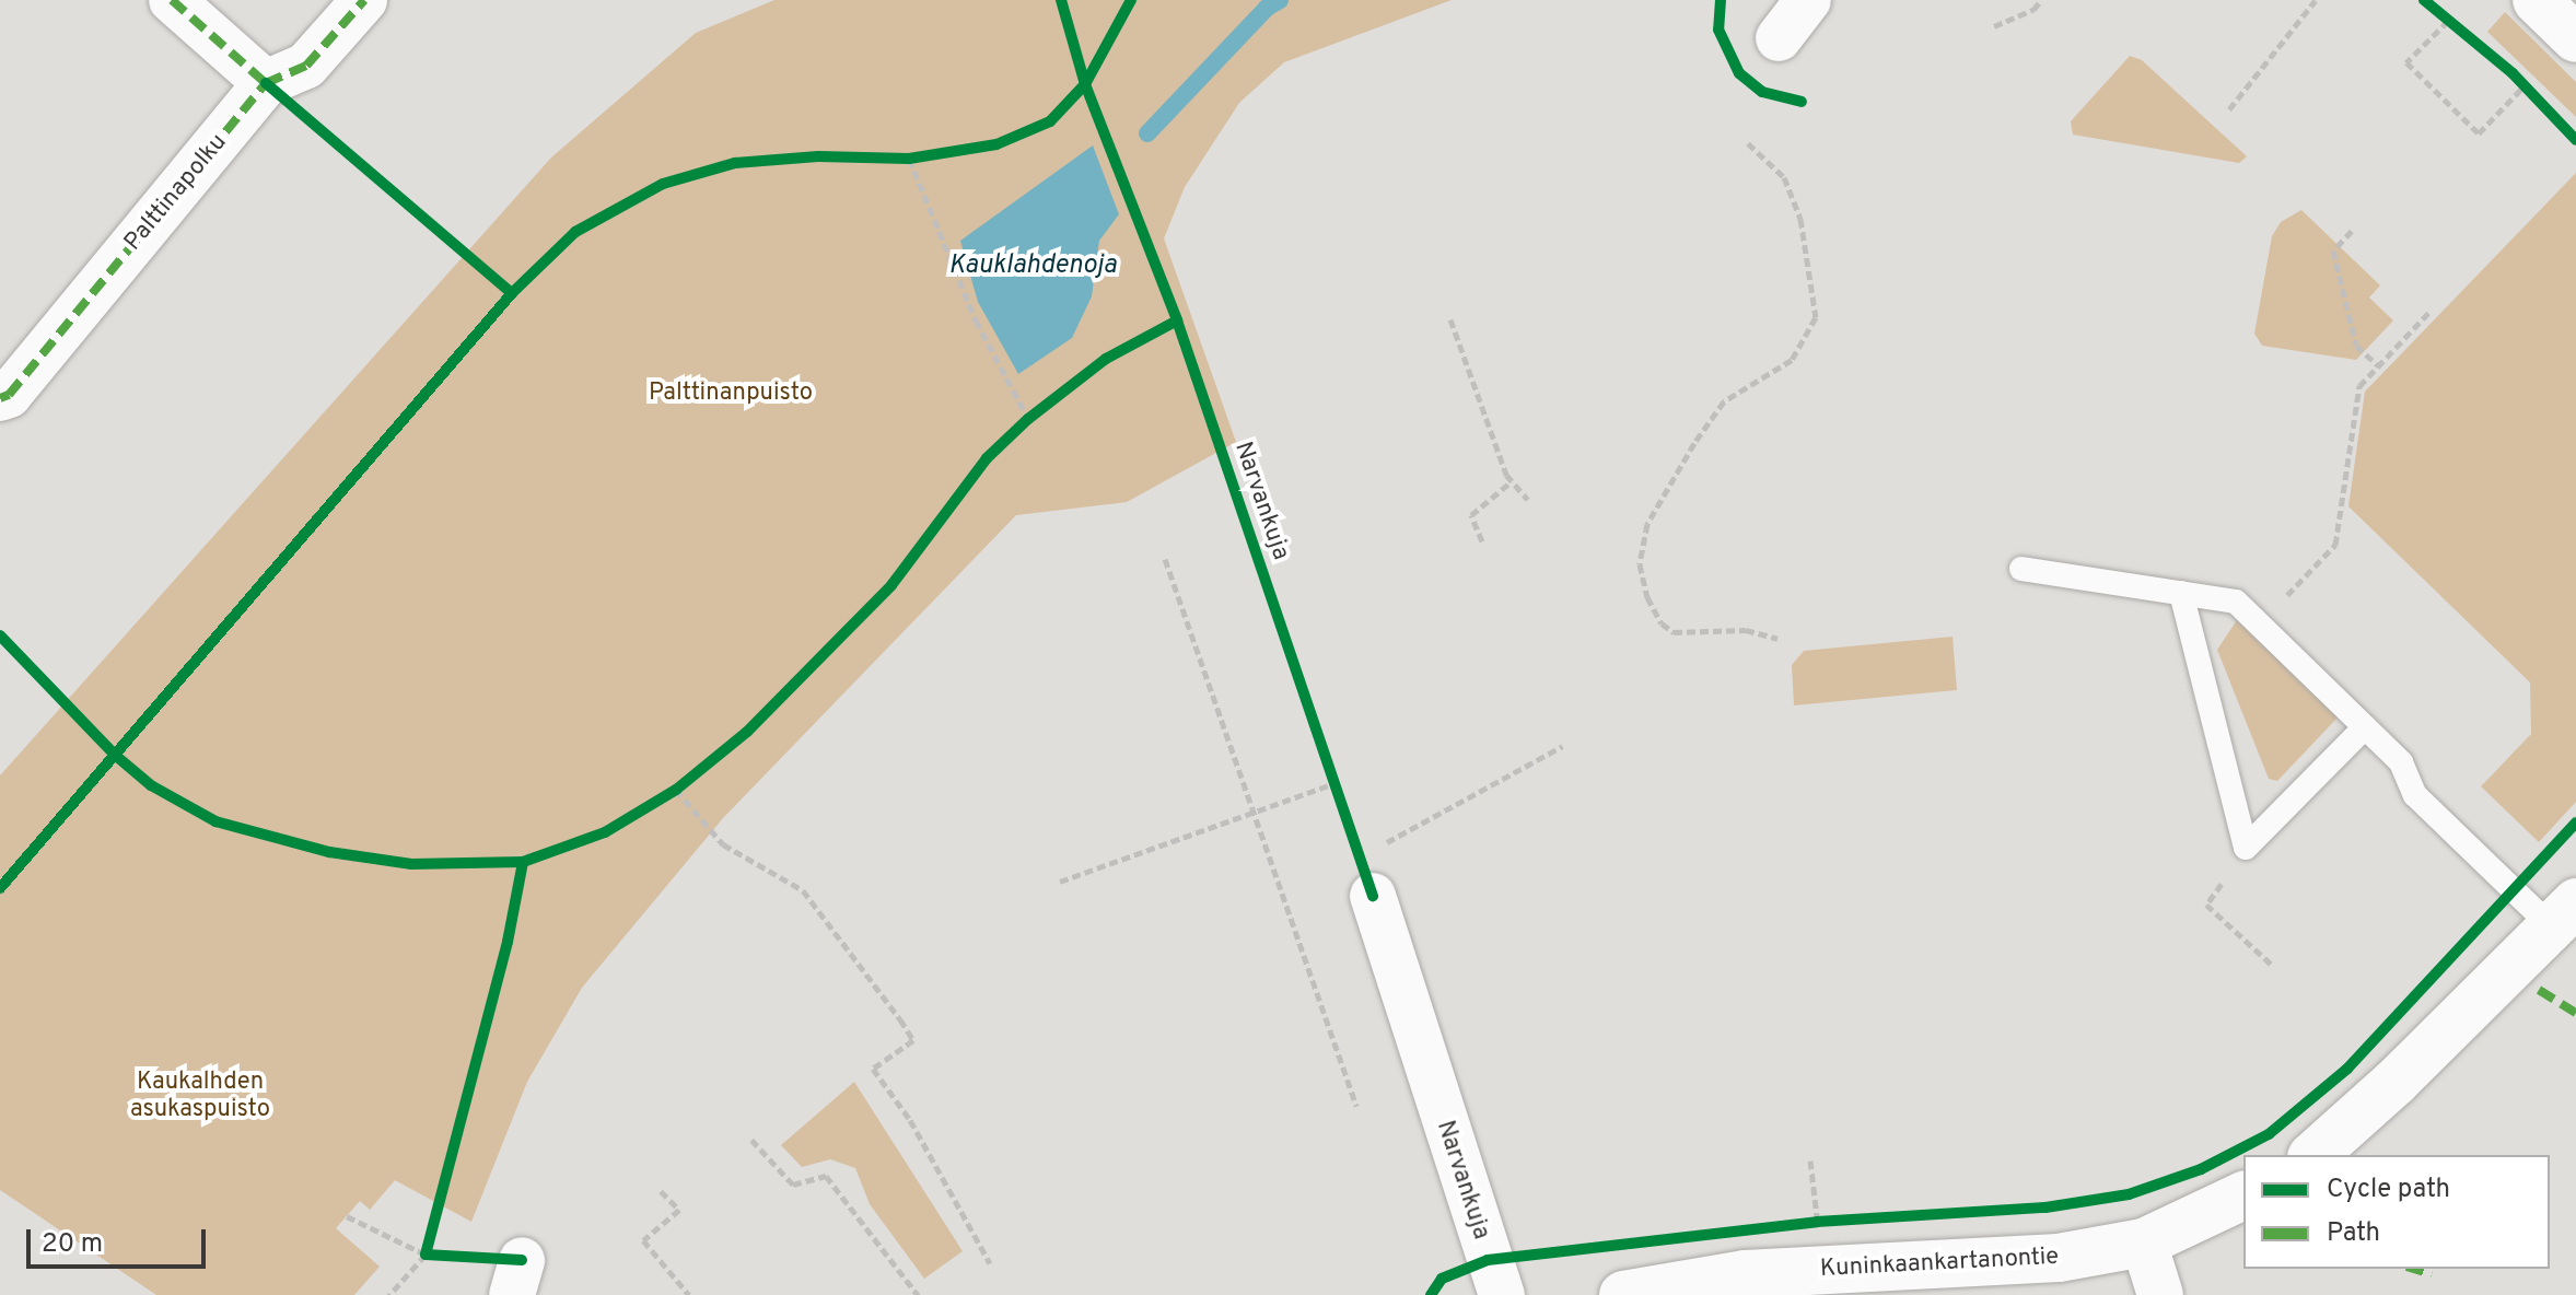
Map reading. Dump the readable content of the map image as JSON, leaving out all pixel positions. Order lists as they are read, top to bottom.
{
  "streets": {
    "street": ["Palttinapolku", "Narvankuja", "Kuninkaankartanontie"]
  },
  "water": ["Kauklahdenoja"],
  "parks": ["Palttinanpuisto", "Kaukalhden asukaspuisto"],
  "legend": ["Cycle path", "Path"],
  "scale_bar": "20 m"
}
